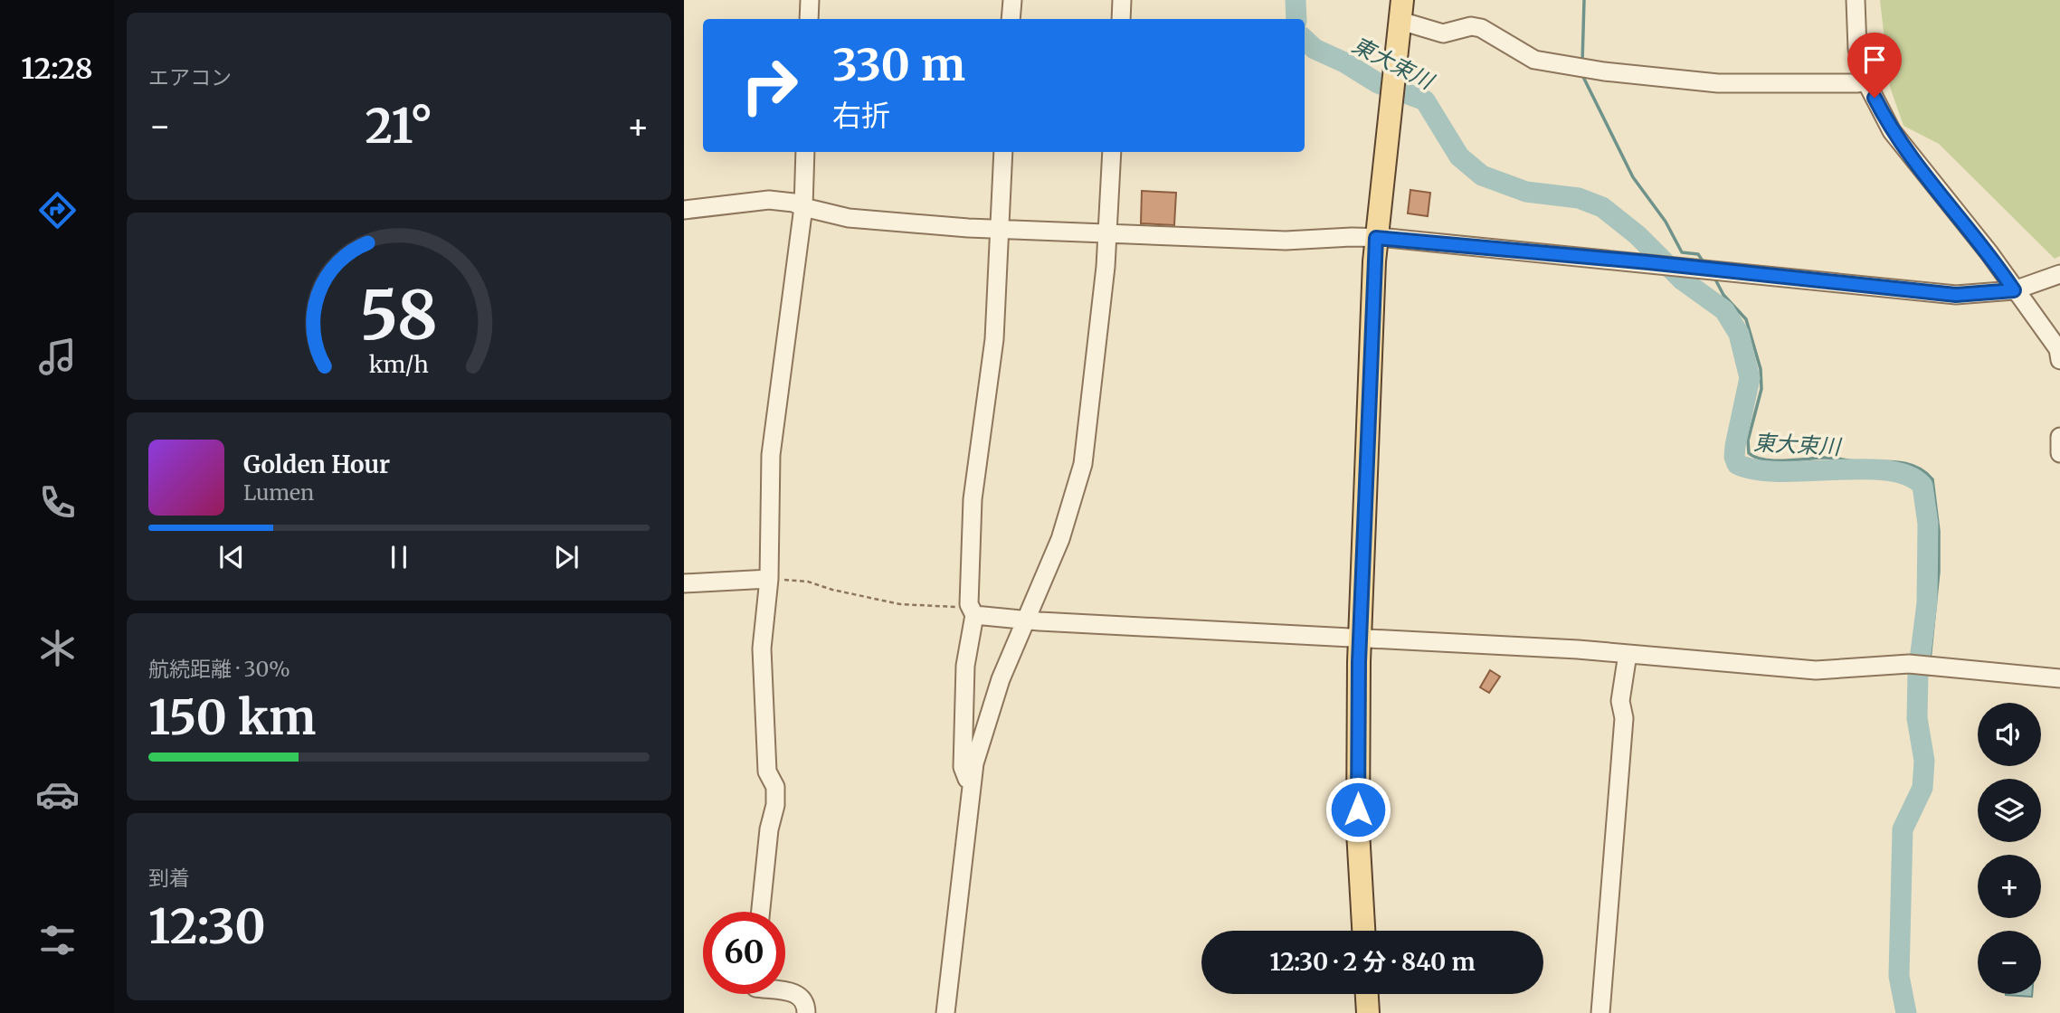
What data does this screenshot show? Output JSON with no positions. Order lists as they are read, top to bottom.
{
  "water": ["東大束川"],
  "page": {
    "tabs": "12:28",
    "tile": [
      "エアコン",
      ["航続距離 · 30%", "150 km"],
      ["到着", "12:30"]
    ],
    "turn": ["330 m", "右折"],
    "heat": ["−", "21°", "+"],
    "song": ["Golden Hour", "Lumen"],
    "map_buttons": ["+", "−"],
    "limit": "60",
    "trip": "12:30 · 2 分 · 840 m",
    "gauge": ["58", "km/h"]
  }
}
